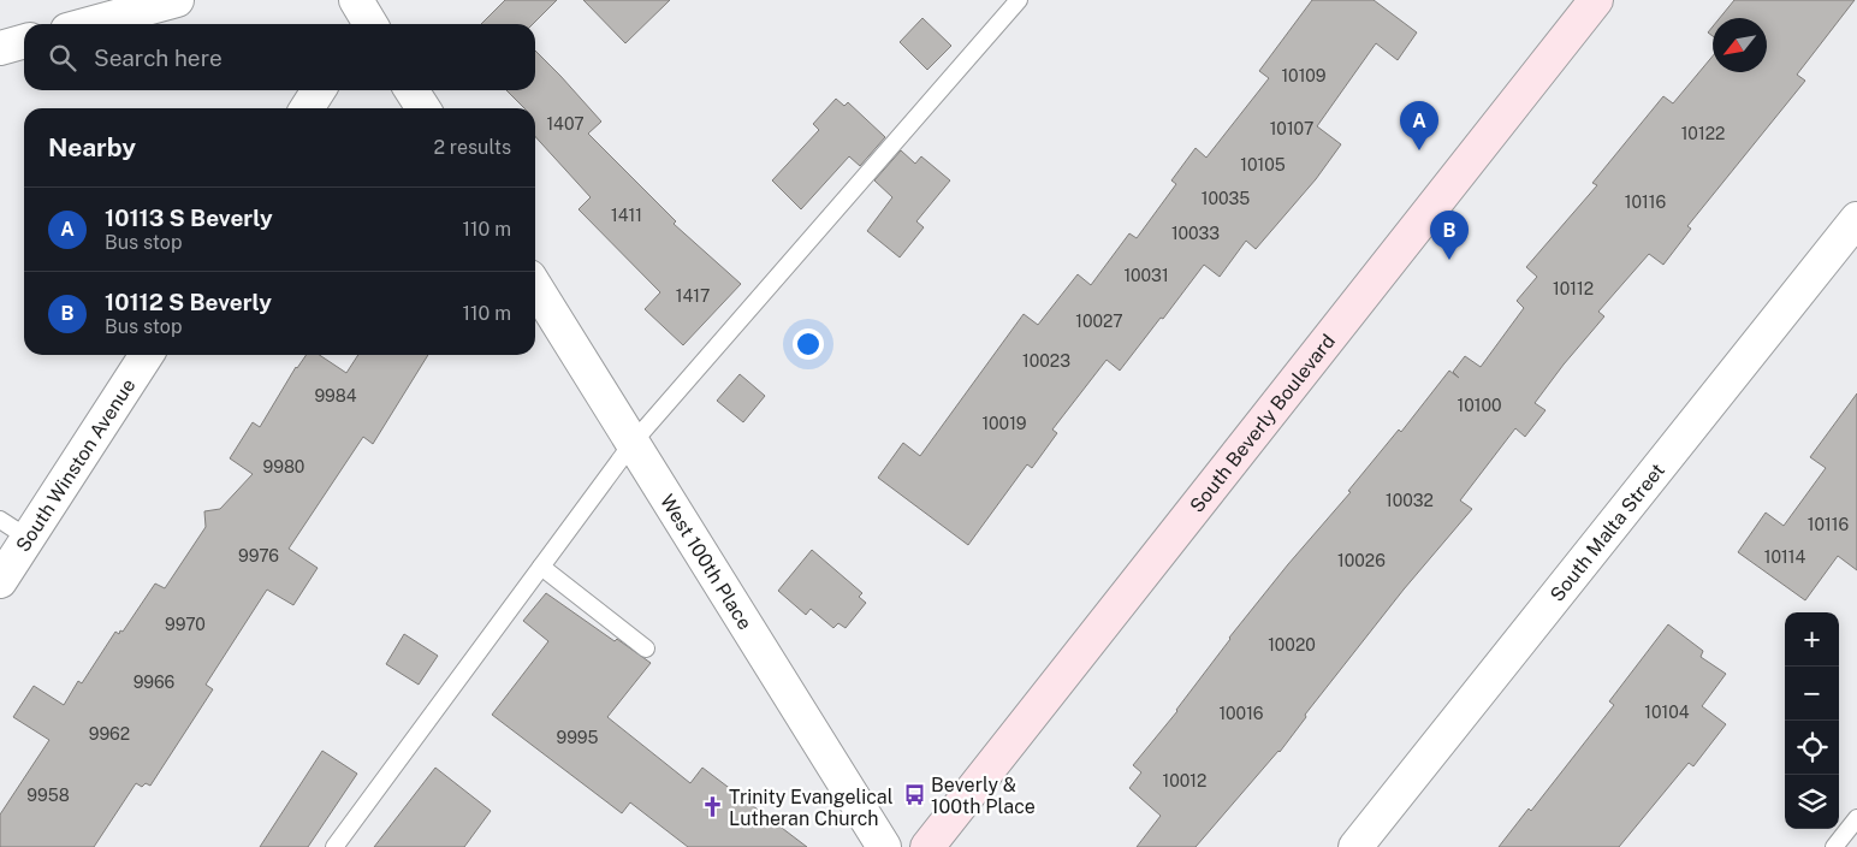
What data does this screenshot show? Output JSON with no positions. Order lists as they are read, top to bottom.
{
  "streets": {
    "main road": ["South Beverly Boulevard"],
    "street": ["South Winston Avenue", "South Malta Street", "West 100th Place"]
  },
  "places": {
    "bus stop": ["Beverly & 100th Place"],
    "church": ["Trinity Evangelical Lutheran Church"]
  },
  "house_numbers": [
    "10109",
    "1407",
    "10107",
    "10122",
    "10105",
    "10035",
    "10116",
    "1411",
    "10033",
    "10031",
    "10112",
    "1417",
    "10027",
    "10023",
    "9984",
    "10100",
    "10019",
    "9980",
    "10032",
    "10116",
    "9976",
    "10114",
    "10026",
    "9970",
    "10020",
    "9966",
    "10104",
    "10016",
    "9962",
    "9995",
    "10012",
    "9958"
  ],
  "north": "bottom left",
  "page": {
    "search": "Search here",
    "pins": ["A", "B"],
    "heading": ["Nearby", "2 results"],
    "list": [
      {
        "mark": "A",
        "name": "10113 S Beverly",
        "note": "Bus stop",
        "value": "110 m"
      },
      {
        "mark": "B",
        "name": "10112 S Beverly",
        "note": "Bus stop",
        "value": "110 m"
      }
    ],
    "map_buttons": ["+", "−"]
  }
}
